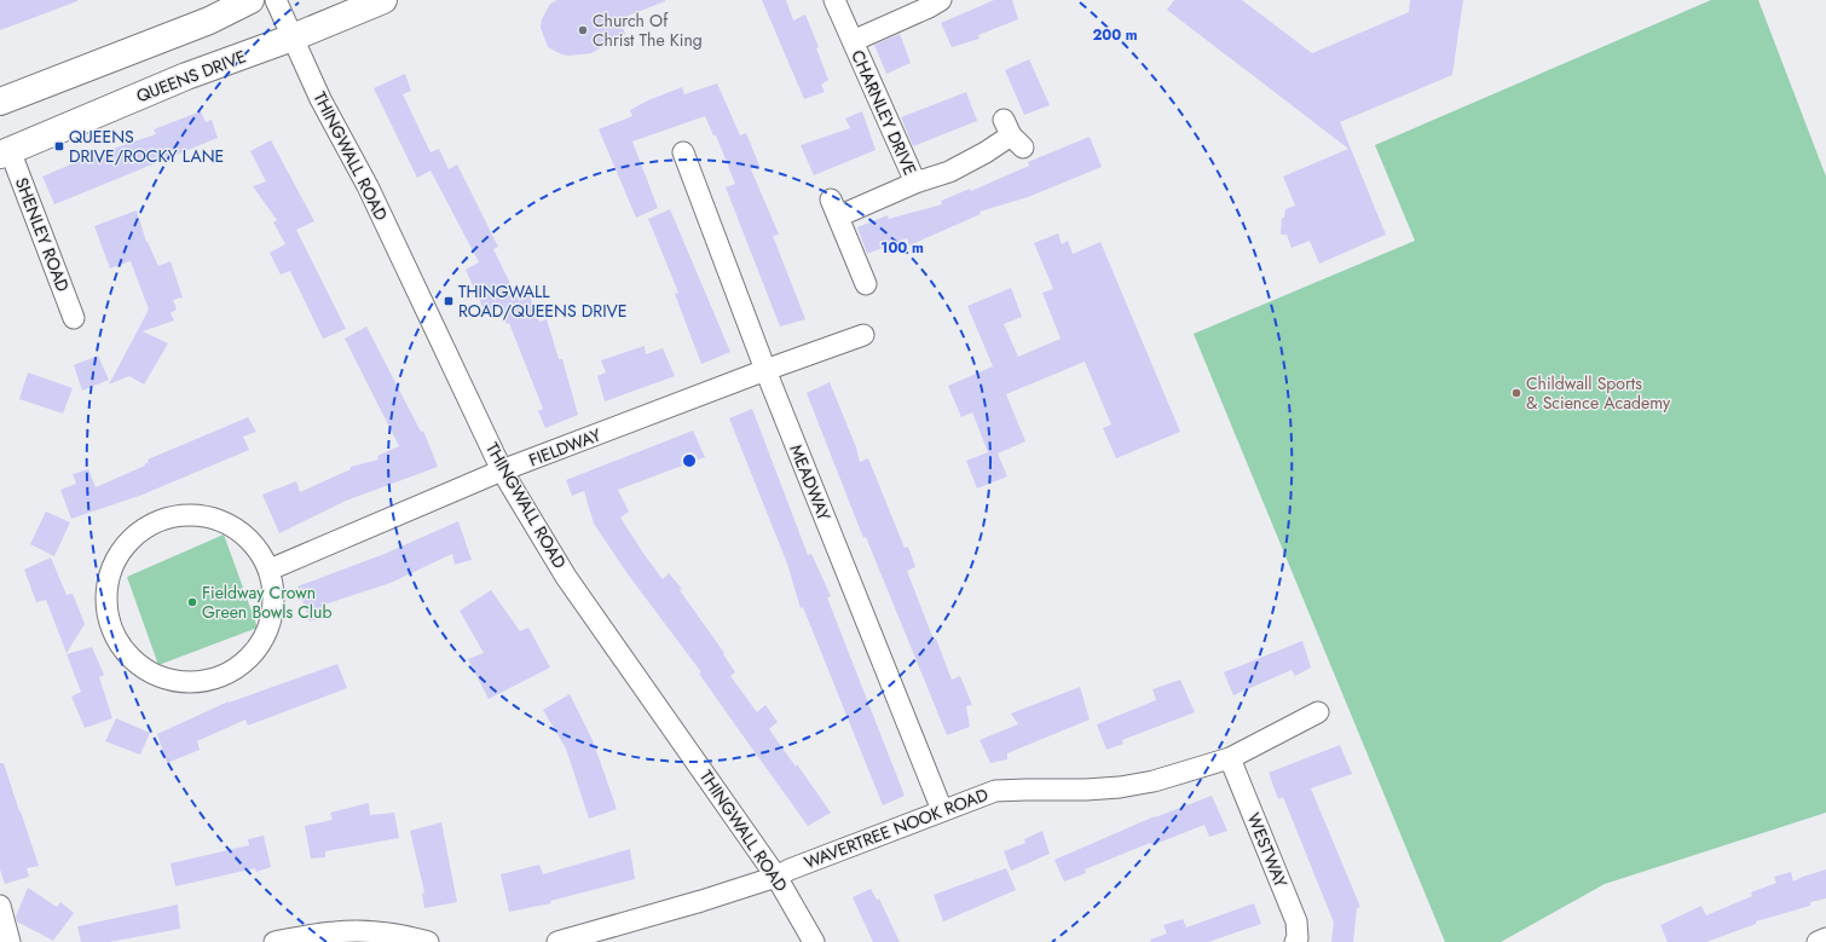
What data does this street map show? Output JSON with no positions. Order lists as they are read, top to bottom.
{
  "streets": {
    "highway": ["QUEENS DRIVE"],
    "street": [
      "CHARNLEY DRIVE",
      "THINGWALL ROAD",
      "SHENLEY ROAD",
      "FIELDWAY",
      "MEADWAY",
      "WAVERTREE NOOK ROAD",
      "WESTWAY"
    ]
  },
  "crossings": [
    ["QUEENS DRIVE", "THINGWALL ROAD"],
    ["QUEENS DRIVE", "SHENLEY ROAD"],
    ["THINGWALL ROAD", "FIELDWAY"],
    ["THINGWALL ROAD", "WAVERTREE NOOK ROAD"],
    ["FIELDWAY", "MEADWAY"],
    ["MEADWAY", "WAVERTREE NOOK ROAD"],
    ["WAVERTREE NOOK ROAD", "WESTWAY"]
  ],
  "places": {
    "other": ["Church Of Christ The King", "Childwall Sports & Science Academy", "Fieldway Crown Green Bowls Club"],
    "transit": ["QUEENS DRIVE/ROCKY LANE", "THINGWALL ROAD/QUEENS DRIVE"]
  },
  "rings": ["200 m", "100 m"]
}
